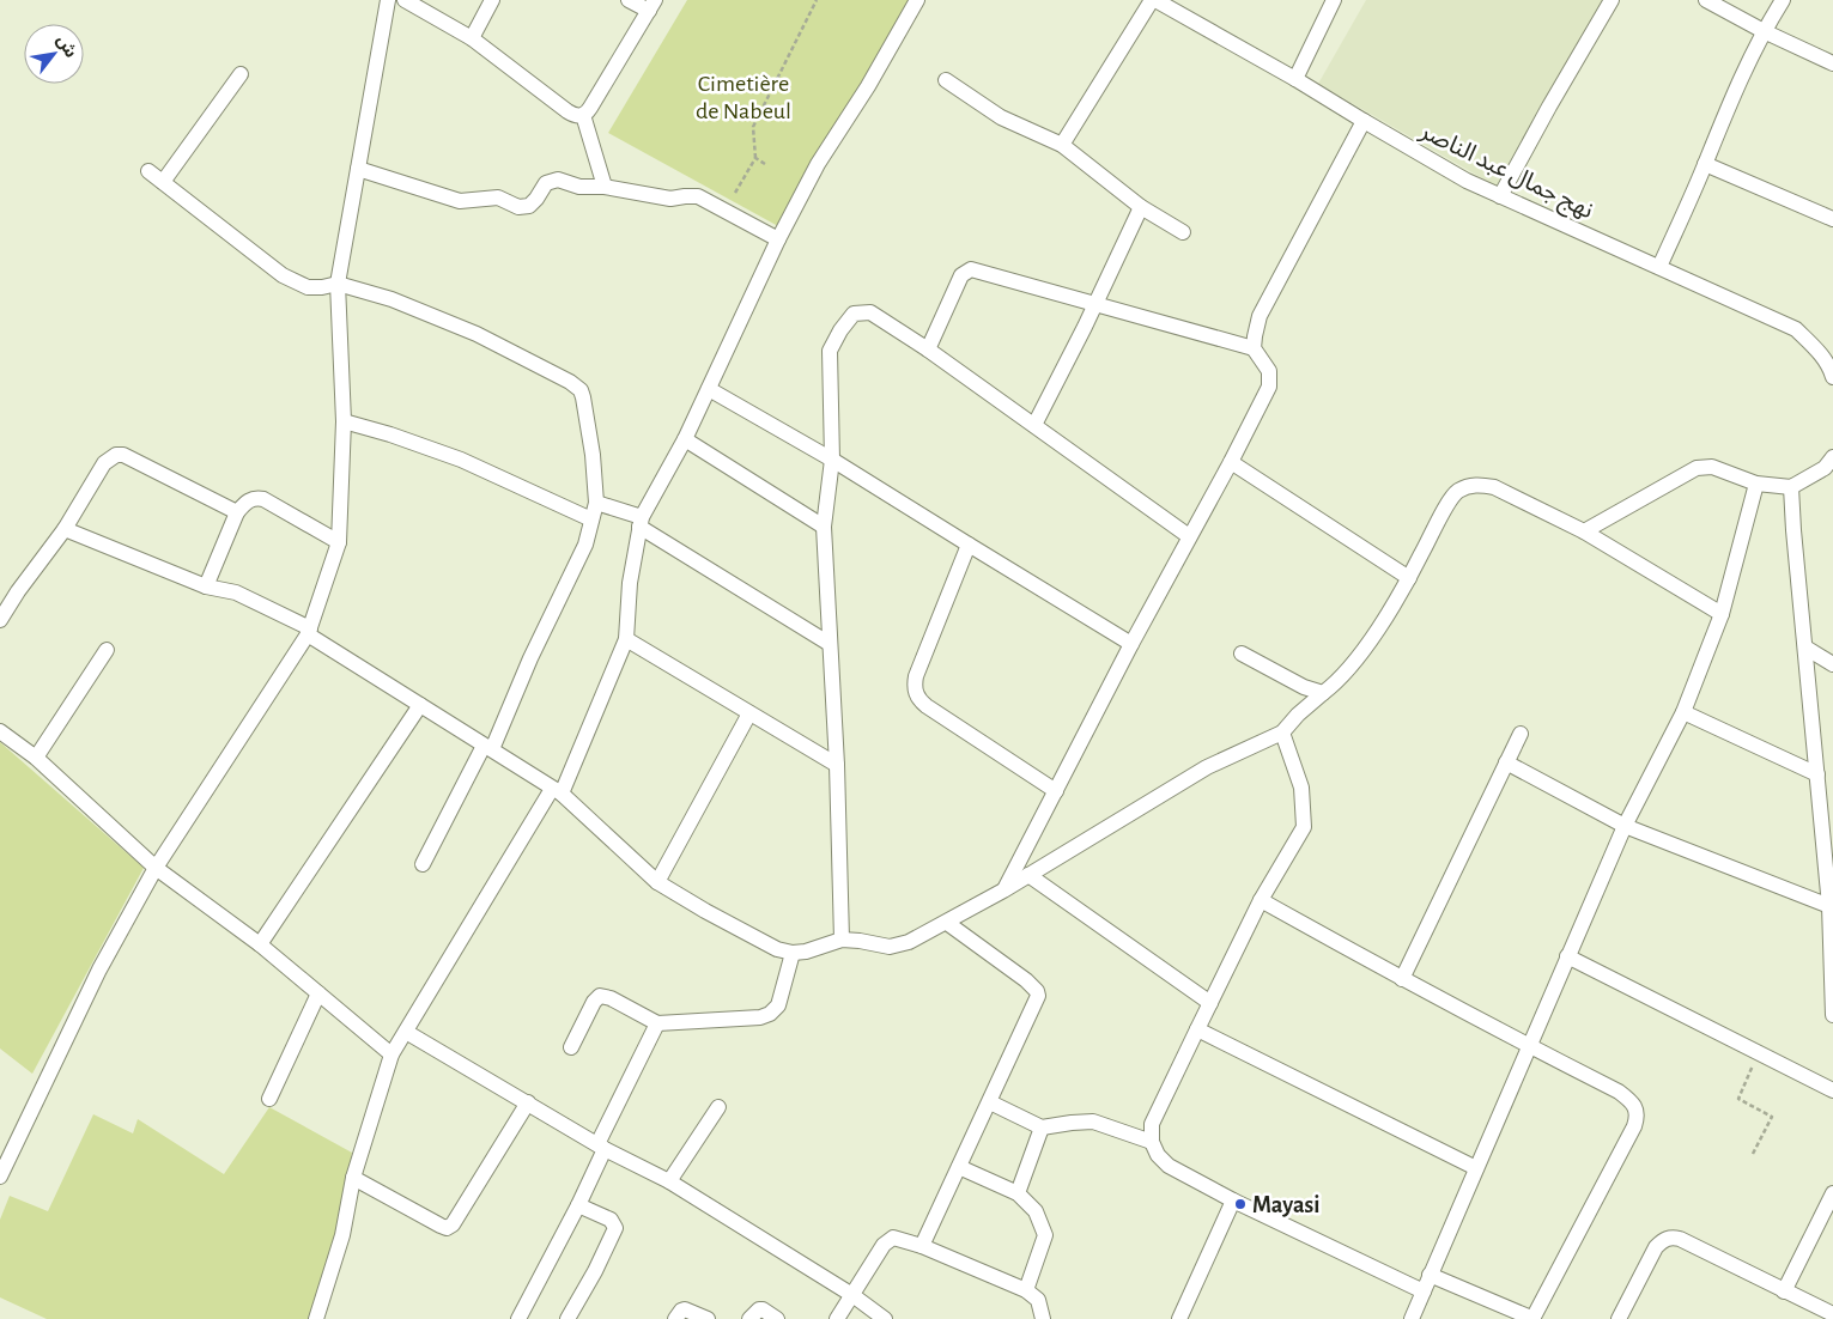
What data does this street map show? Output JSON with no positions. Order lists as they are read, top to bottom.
{
  "streets": {
    "street": ["نهج جمال عبد الناصر"]
  },
  "parks": ["Cimetière de Nabeul"],
  "places": ["Mayasi"],
  "north": "top right"
}
